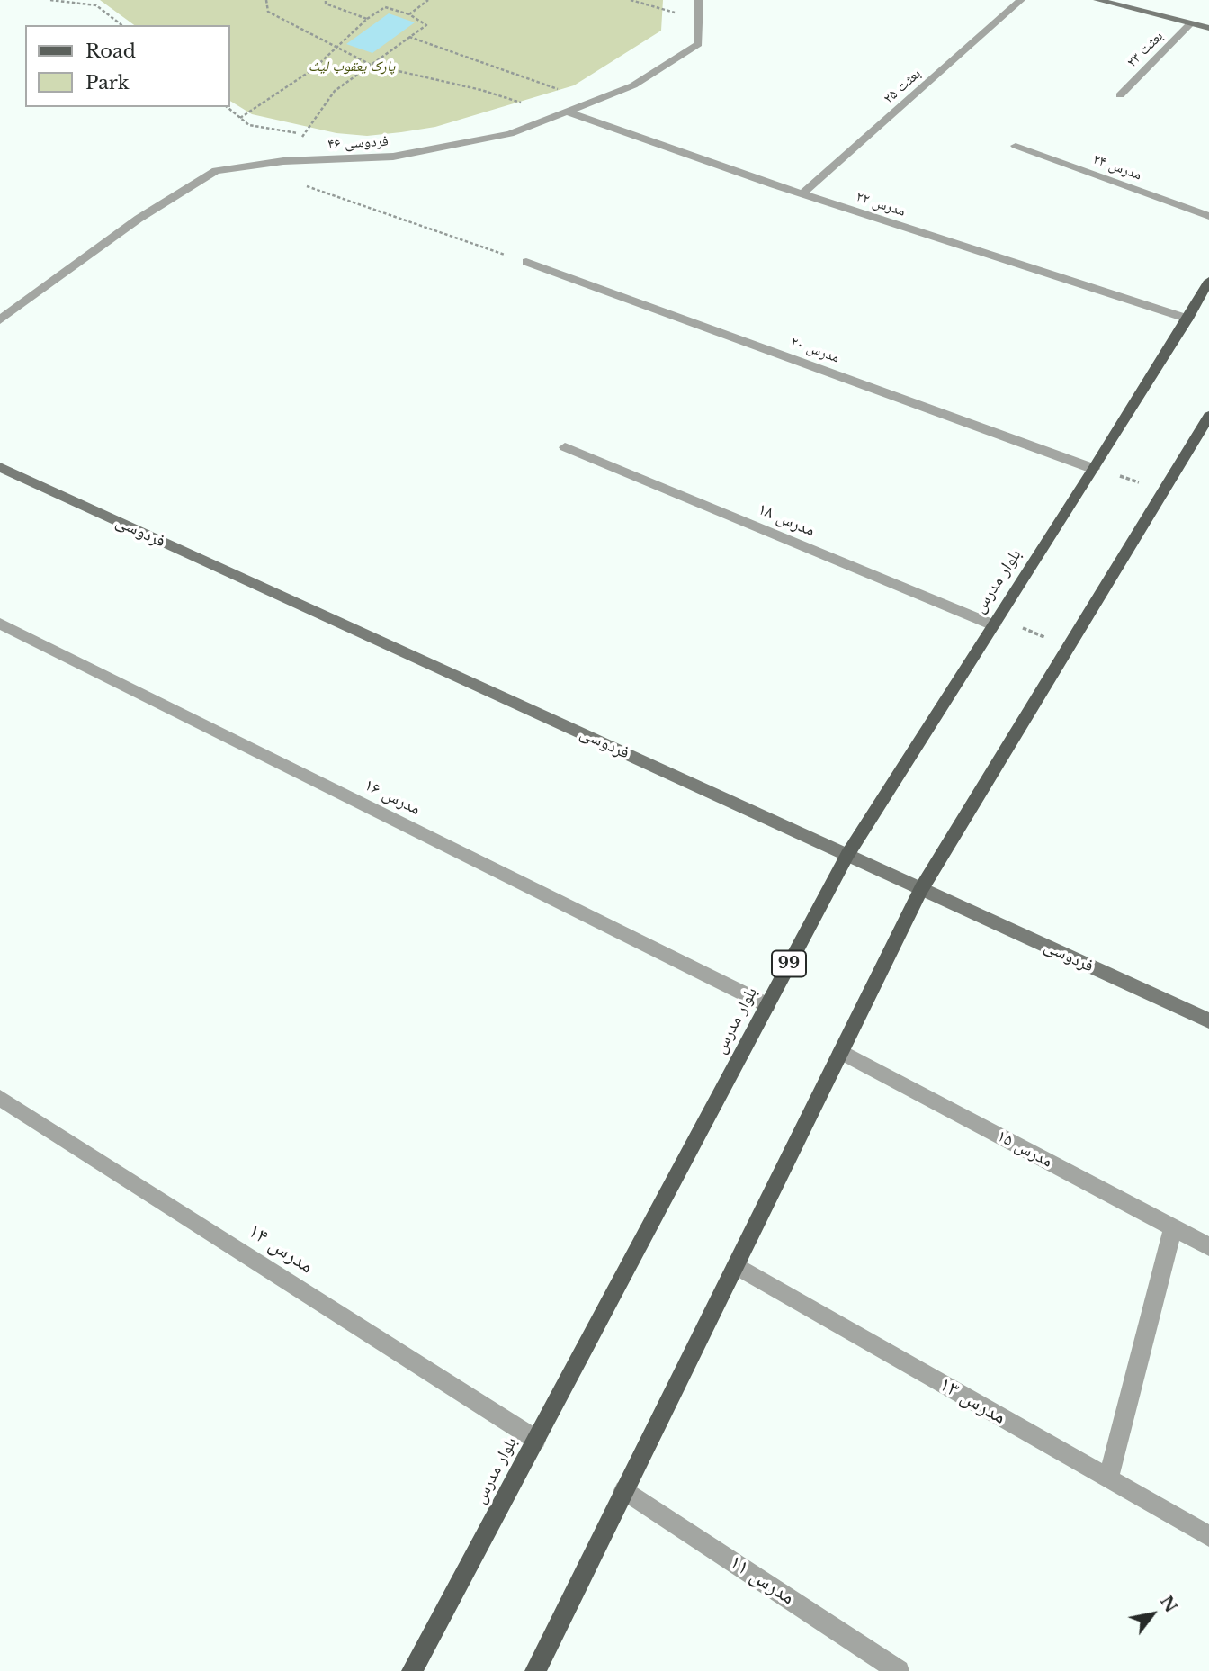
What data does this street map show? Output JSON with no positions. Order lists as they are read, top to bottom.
{
  "streets": {
    "main road": ["فردوسی", "بلوار مدرس", "99"],
    "street": [
      "بعثت ۲۳",
      "بعثت ۲۵",
      "فردوسی ۴۶",
      "مدرس ۲۴",
      "مدرس ۲۲",
      "مدرس ۲۰",
      "مدرس ۱۸",
      "مدرس ۱۶",
      "مدرس ۱۵",
      "مدرس ۱۴",
      "مدرس ۱۳",
      "مدرس ۱۱"
    ]
  },
  "crossings": [
    ["بعثت ۲۵", "مدرس ۲۲"],
    ["فردوسی ۴۶", "مدرس ۲۲"],
    ["مدرس ۲۲", "بلوار مدرس"],
    ["مدرس ۲۰", "بلوار مدرس"],
    ["مدرس ۱۸", "بلوار مدرس"],
    ["فردوسی", "بلوار مدرس"],
    ["بلوار مدرس", "مدرس ۱۶"],
    ["بلوار مدرس", "مدرس ۱۴"]
  ],
  "parks": ["پارک یعقوب لیث"],
  "legend": ["Road", "Park"],
  "north": "top right"
}
